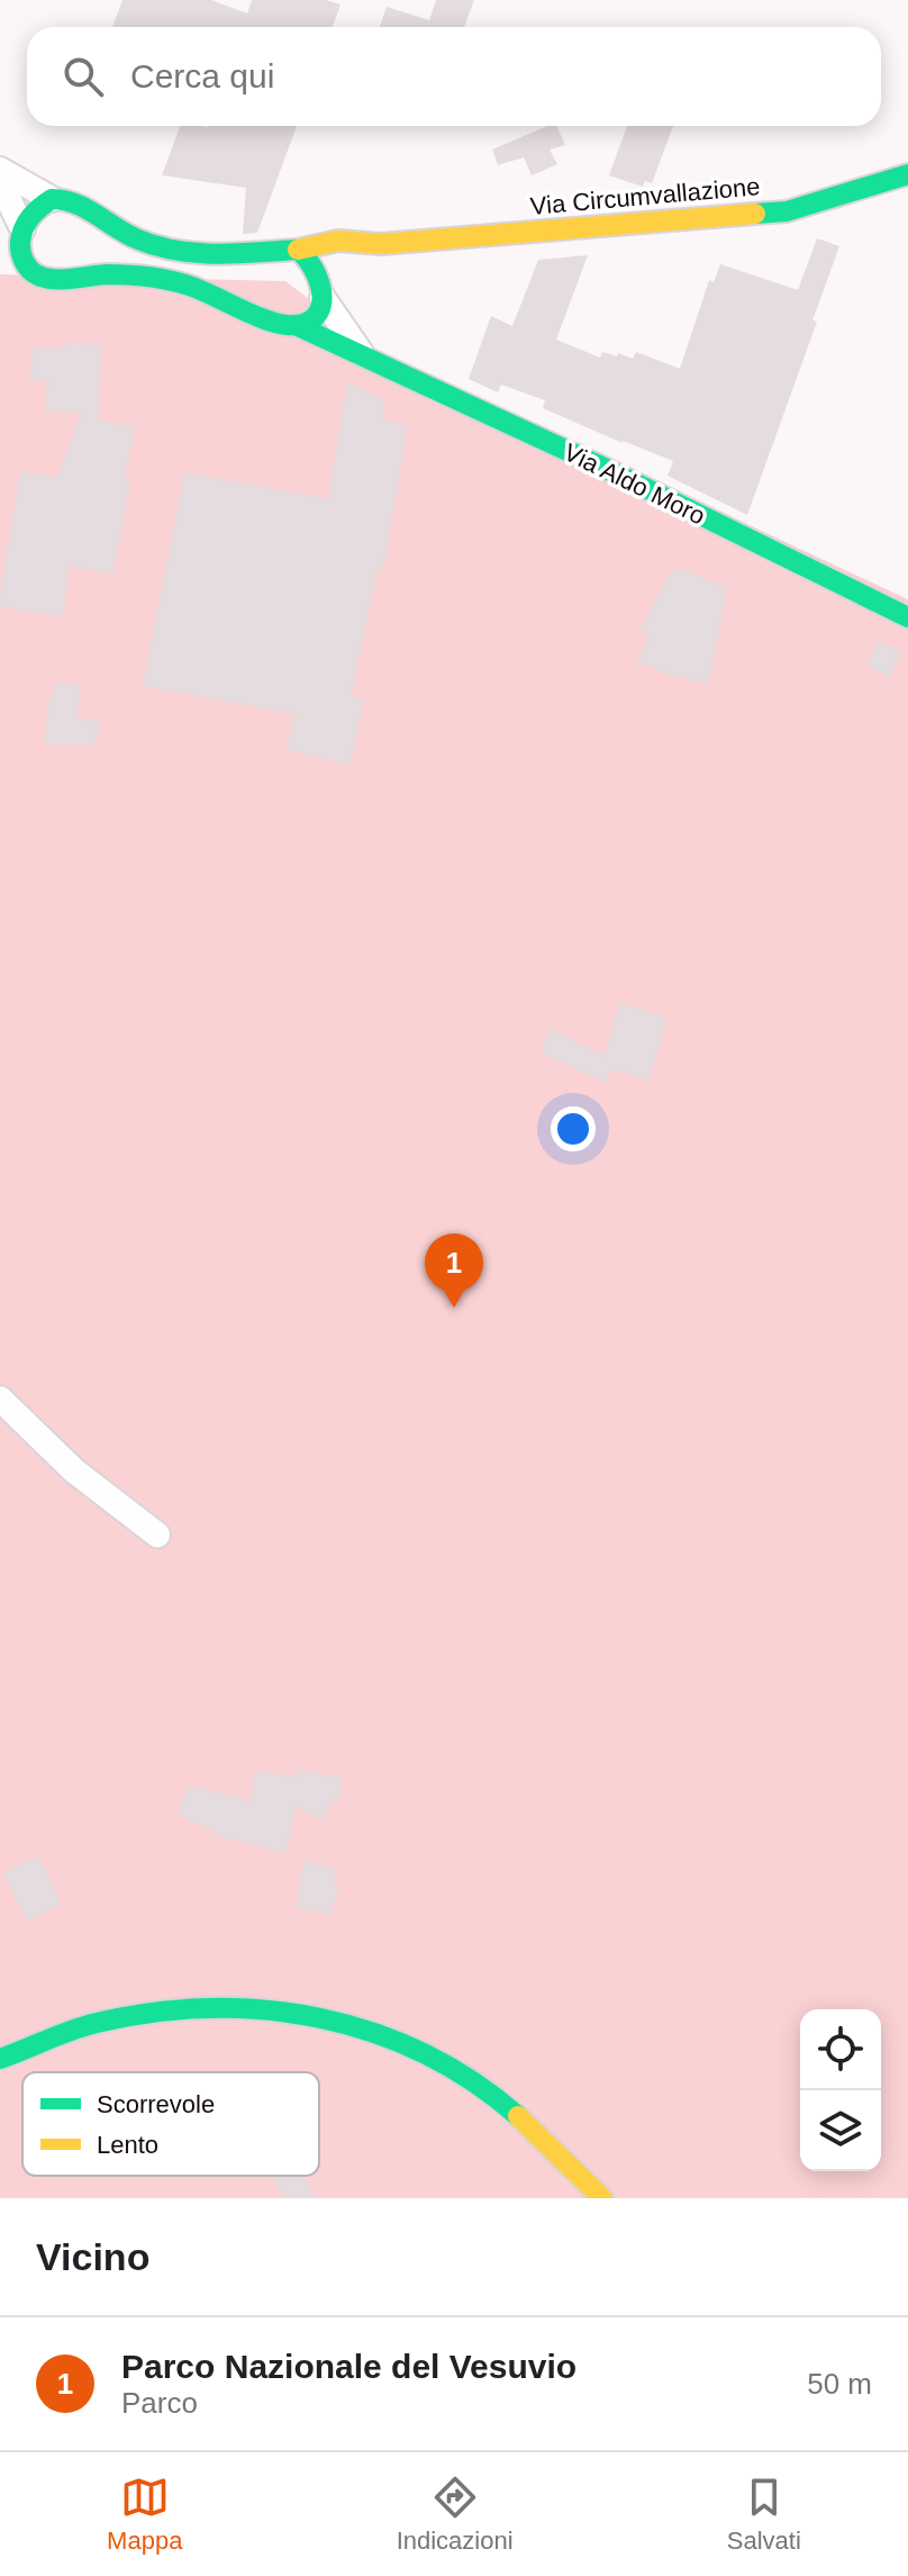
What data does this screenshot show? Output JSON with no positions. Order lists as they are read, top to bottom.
{
  "streets": {
    "main road": ["Via Circumvallazione", "Via Aldo Moro"]
  },
  "legend": ["Scorrevole", "Lento"],
  "page": {
    "search": "Cerca qui",
    "pins": "1",
    "heading": "Vicino",
    "list": [
      {
        "mark": "1",
        "name": "Parco Nazionale del Vesuvio",
        "note": "Parco",
        "value": "50 m"
      }
    ],
    "nav": ["Mappa", "Indicazioni", "Salvati"]
  }
}
